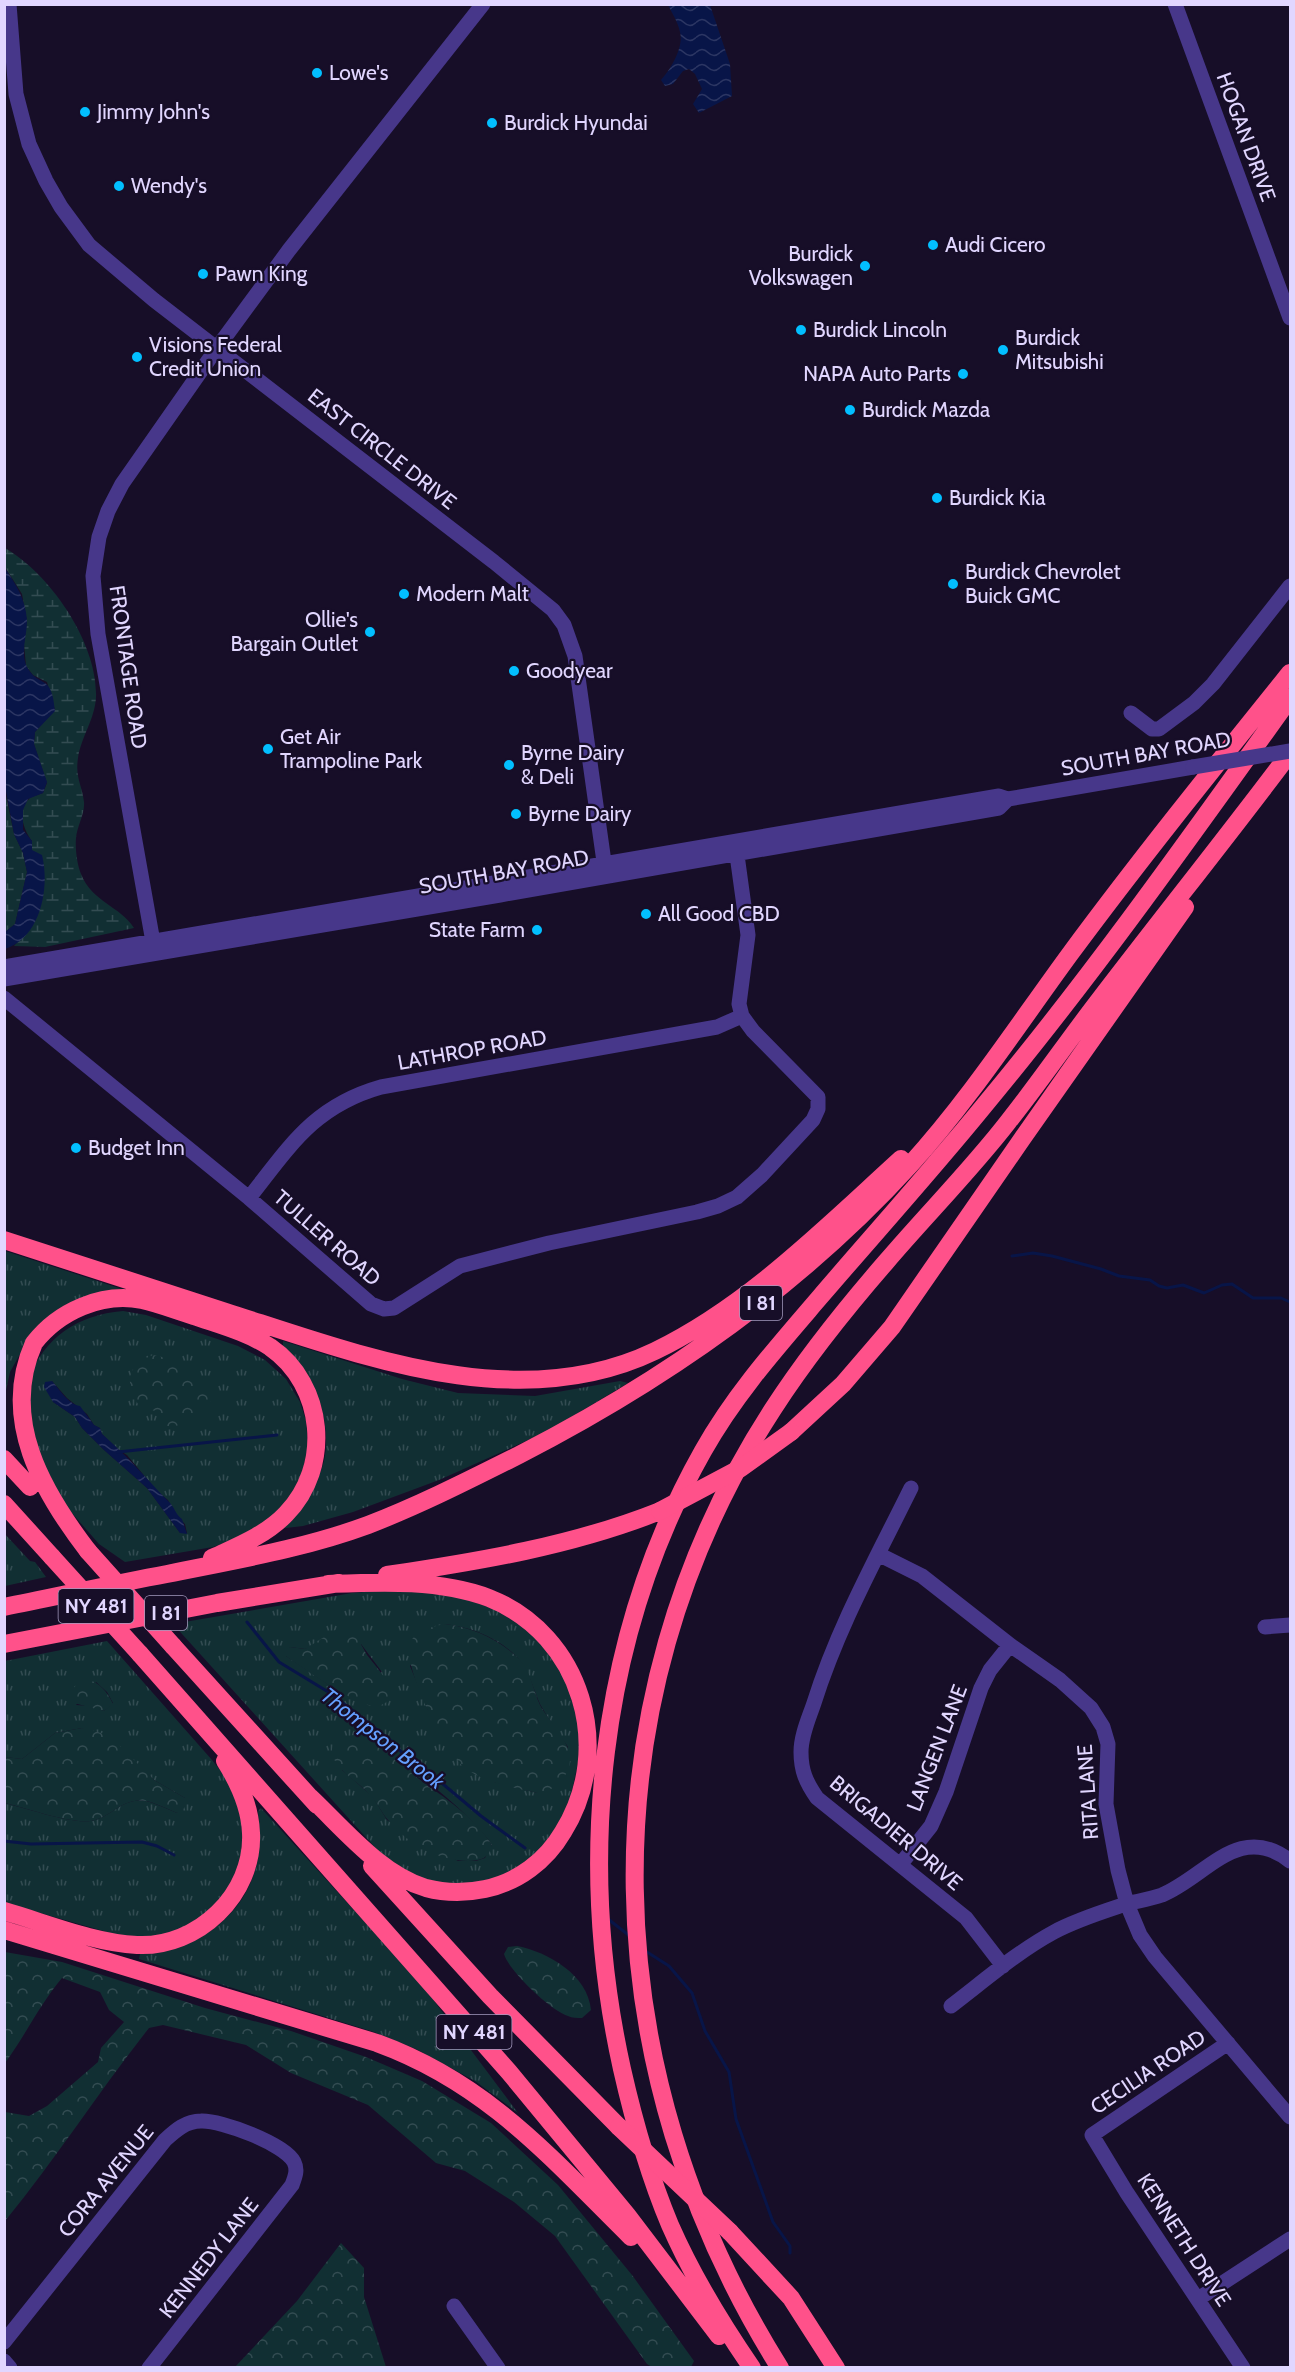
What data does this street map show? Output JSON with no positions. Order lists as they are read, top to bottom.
{
  "streets": {
    "highway": ["I 81", "NY 481"],
    "street": [
      "HOGAN DRIVE",
      "EAST CIRCLE DRIVE",
      "FRONTAGE ROAD",
      "SOUTH BAY ROAD",
      "LATHROP ROAD",
      "TULLER ROAD",
      "LANGEN LANE",
      "RITA LANE",
      "BRIGADIER DRIVE",
      "CECILIA ROAD",
      "CORA AVENUE",
      "KENNETH DRIVE",
      "KENNEDY LANE"
    ]
  },
  "crossings": [
    ["EAST CIRCLE DRIVE", "FRONTAGE ROAD"],
    ["EAST CIRCLE DRIVE", "SOUTH BAY ROAD"],
    ["FRONTAGE ROAD", "SOUTH BAY ROAD"],
    ["SOUTH BAY ROAD", "I 81"],
    ["LATHROP ROAD", "TULLER ROAD"],
    ["LANGEN LANE", "RITA LANE"],
    ["LANGEN LANE", "BRIGADIER DRIVE"],
    ["RITA LANE", "BRIGADIER DRIVE"],
    ["RITA LANE", "CECILIA ROAD"],
    ["CECILIA ROAD", "KENNETH DRIVE"],
    ["CORA AVENUE", "KENNEDY LANE"]
  ],
  "water": ["Thompson Brook"],
  "places": [
    "Lowe's",
    "Jimmy John's",
    "Burdick Hyundai",
    "Wendy's",
    "Audi Cicero",
    "Burdick Volkswagen",
    "Pawn King",
    "Burdick Lincoln",
    "Burdick Mitsubishi",
    "Visions Federal Credit Union",
    "NAPA Auto Parts",
    "Burdick Mazda",
    "Burdick Kia",
    "Burdick Chevrolet Buick GMC",
    "Modern Malt",
    "Ollie's Bargain Outlet",
    "Goodyear",
    "Get Air Trampoline Park",
    "Byrne Dairy & Deli",
    "Byrne Dairy",
    "All Good CBD",
    "State Farm",
    "Budget Inn"
  ]
}
